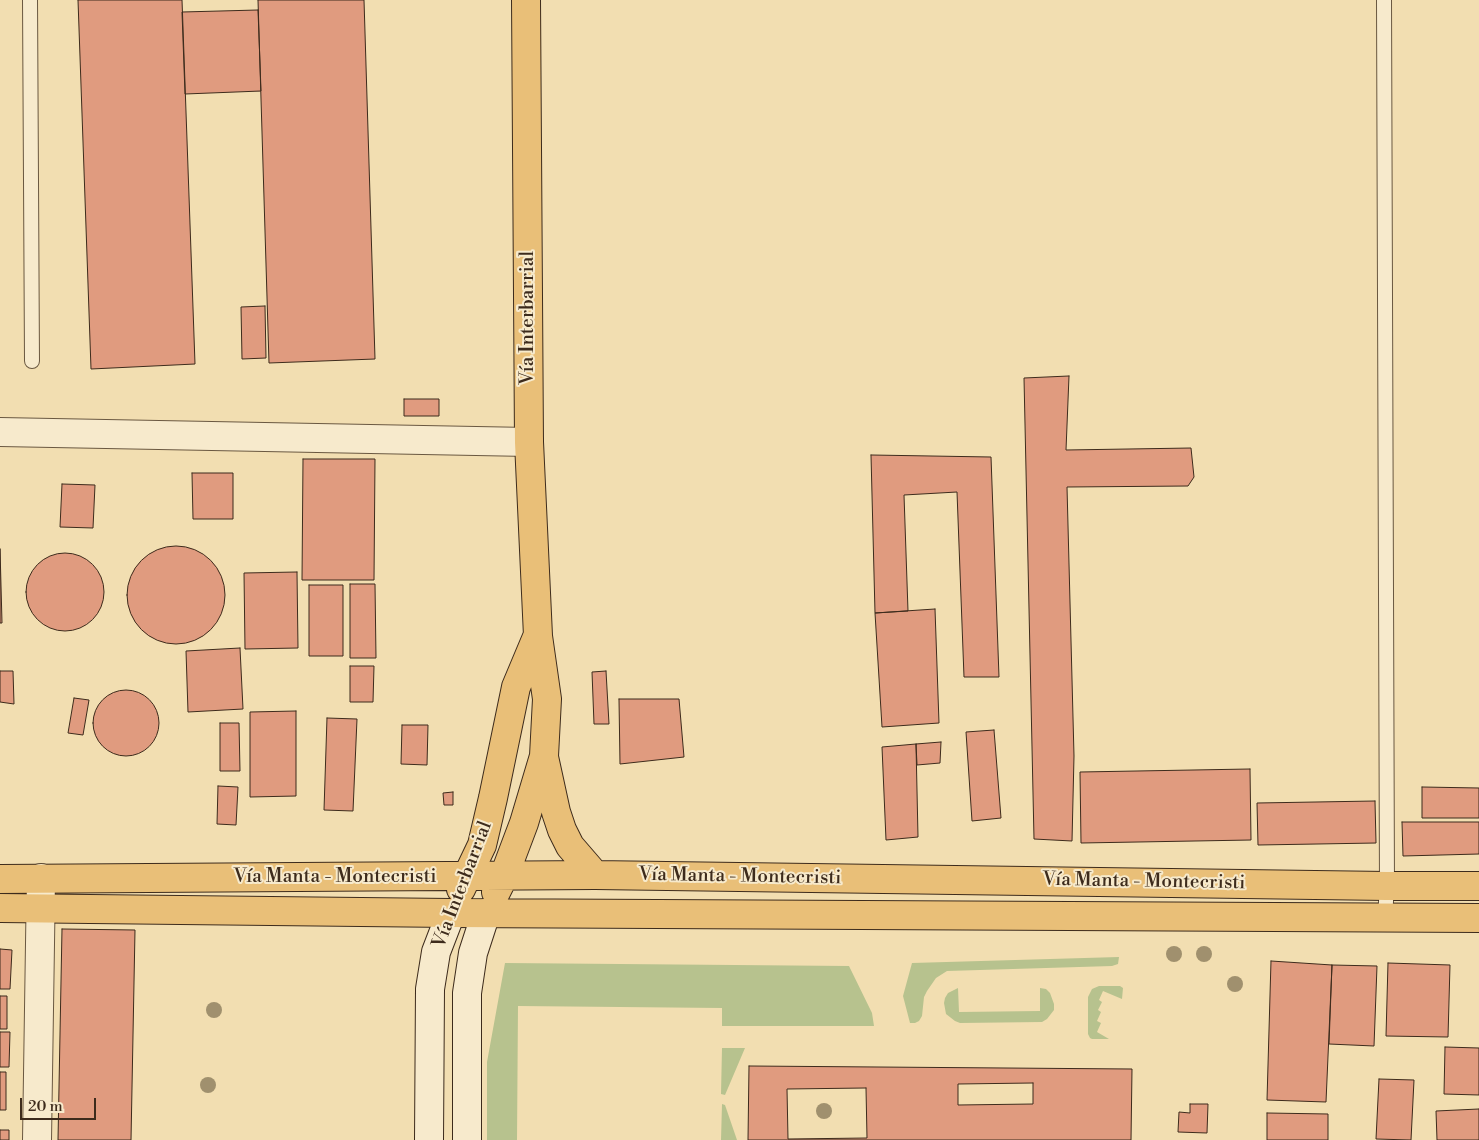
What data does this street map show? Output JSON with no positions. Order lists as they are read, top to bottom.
{
  "streets": {
    "main road": ["Vía Interbarrial", "Vía Manta - Montecristi"]
  },
  "crossings": [
    ["Vía Interbarrial", "Vía Manta - Montecristi"]
  ],
  "scale_bar": "20 m"
}
